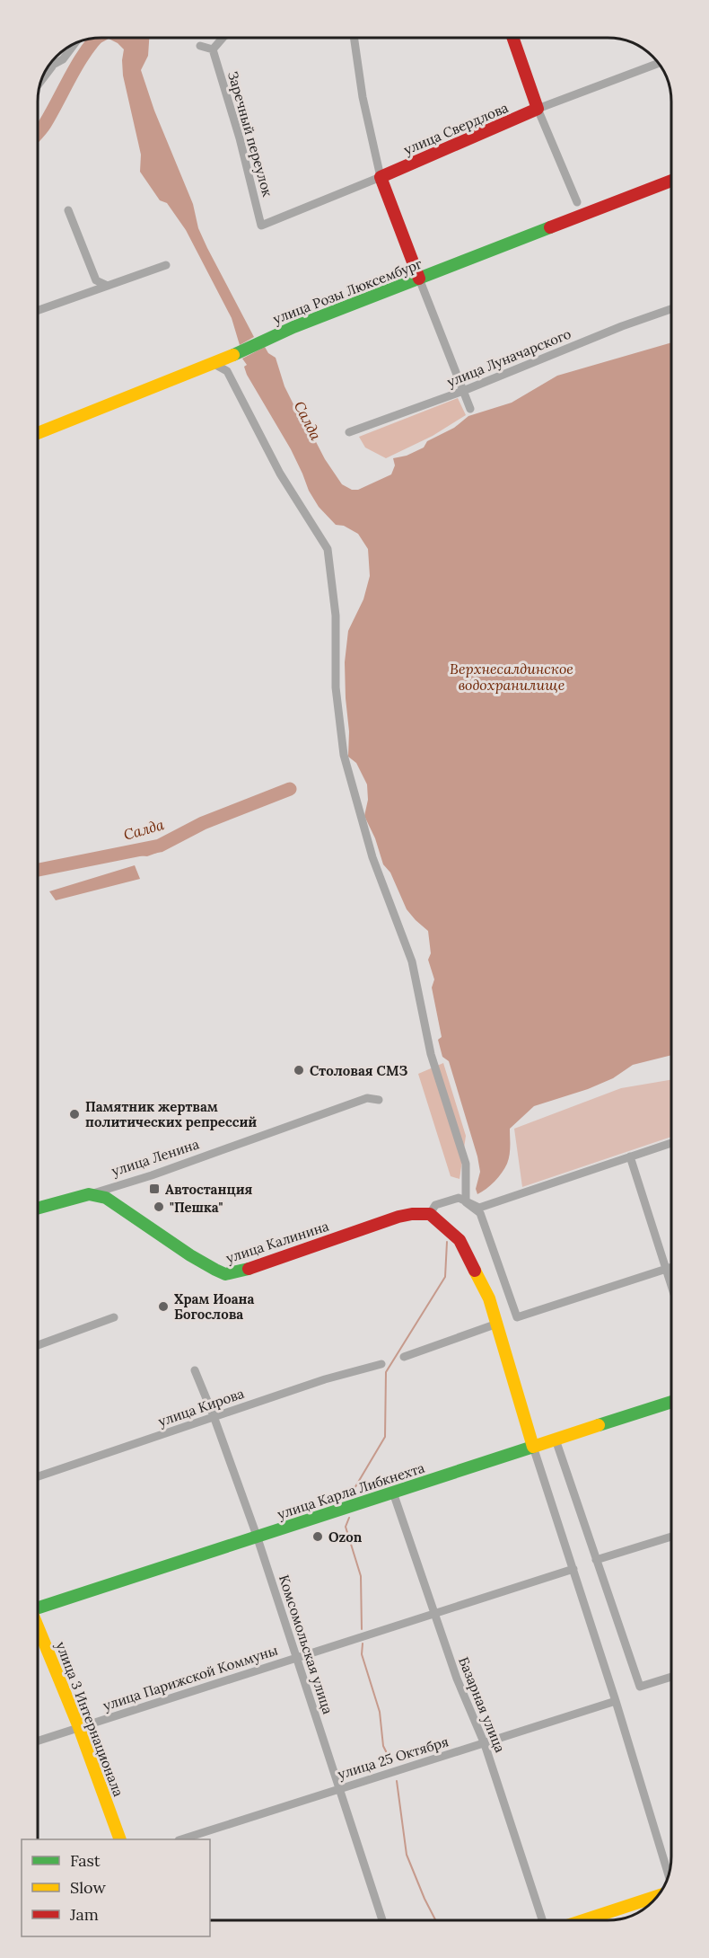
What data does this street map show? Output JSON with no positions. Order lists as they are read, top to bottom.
{
  "streets": {
    "main road": [
      "улица Свердлова",
      "улица Розы Люксембург",
      "улица Ленина",
      "улица Калинина",
      "улица Карла Либкнехта",
      "улица 3 Интернационала"
    ],
    "street": [
      "Заречный переулок",
      "улица Луначарского",
      "улица Кирова",
      "Комсомольская улица",
      "улица Парижской Коммуны",
      "Базарная улица",
      "улица 25 Октября"
    ]
  },
  "crossings": [
    ["улица Свердлова", "Заречный переулок"],
    ["улица Ленина", "улица Калинина"],
    ["улица Кирова", "Комсомольская улица"],
    ["улица Карла Либкнехта", "Комсомольская улица"],
    ["улица Карла Либкнехта", "Базарная улица"],
    ["Комсомольская улица", "улица Парижской Коммуны"],
    ["Комсомольская улица", "улица 25 Октября"],
    ["улица Парижской Коммуны", "Базарная улица"],
    ["улица Парижской Коммуны", "улица 3 Интернационала"],
    ["Базарная улица", "улица 25 Октября"]
  ],
  "water": ["Салда", "Верхнесалдинское водохранилище"],
  "places": {
    "other": [
      "Столовая СМЗ",
      "Памятник жертвам политических репрессий",
      "\"Пешка\"",
      "Храм Иоана Богослова",
      "Ozon"
    ],
    "transit": ["Автостанция"]
  },
  "legend": ["Fast", "Slow", "Jam"]
}
